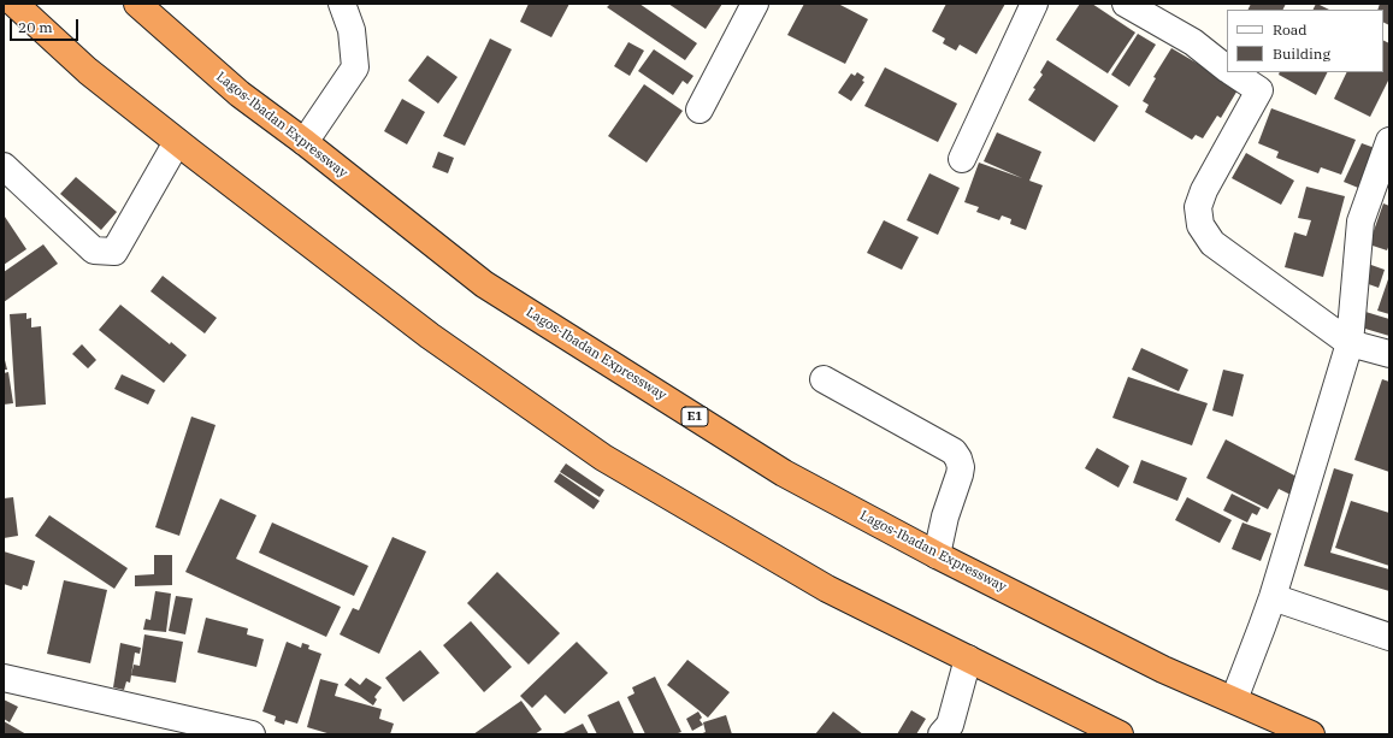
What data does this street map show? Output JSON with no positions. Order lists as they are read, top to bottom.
{
  "streets": {
    "highway": ["Lagos-Ibadan Expressway", "E1"]
  },
  "legend": ["Road", "Building"],
  "scale_bar": "20 m"
}
